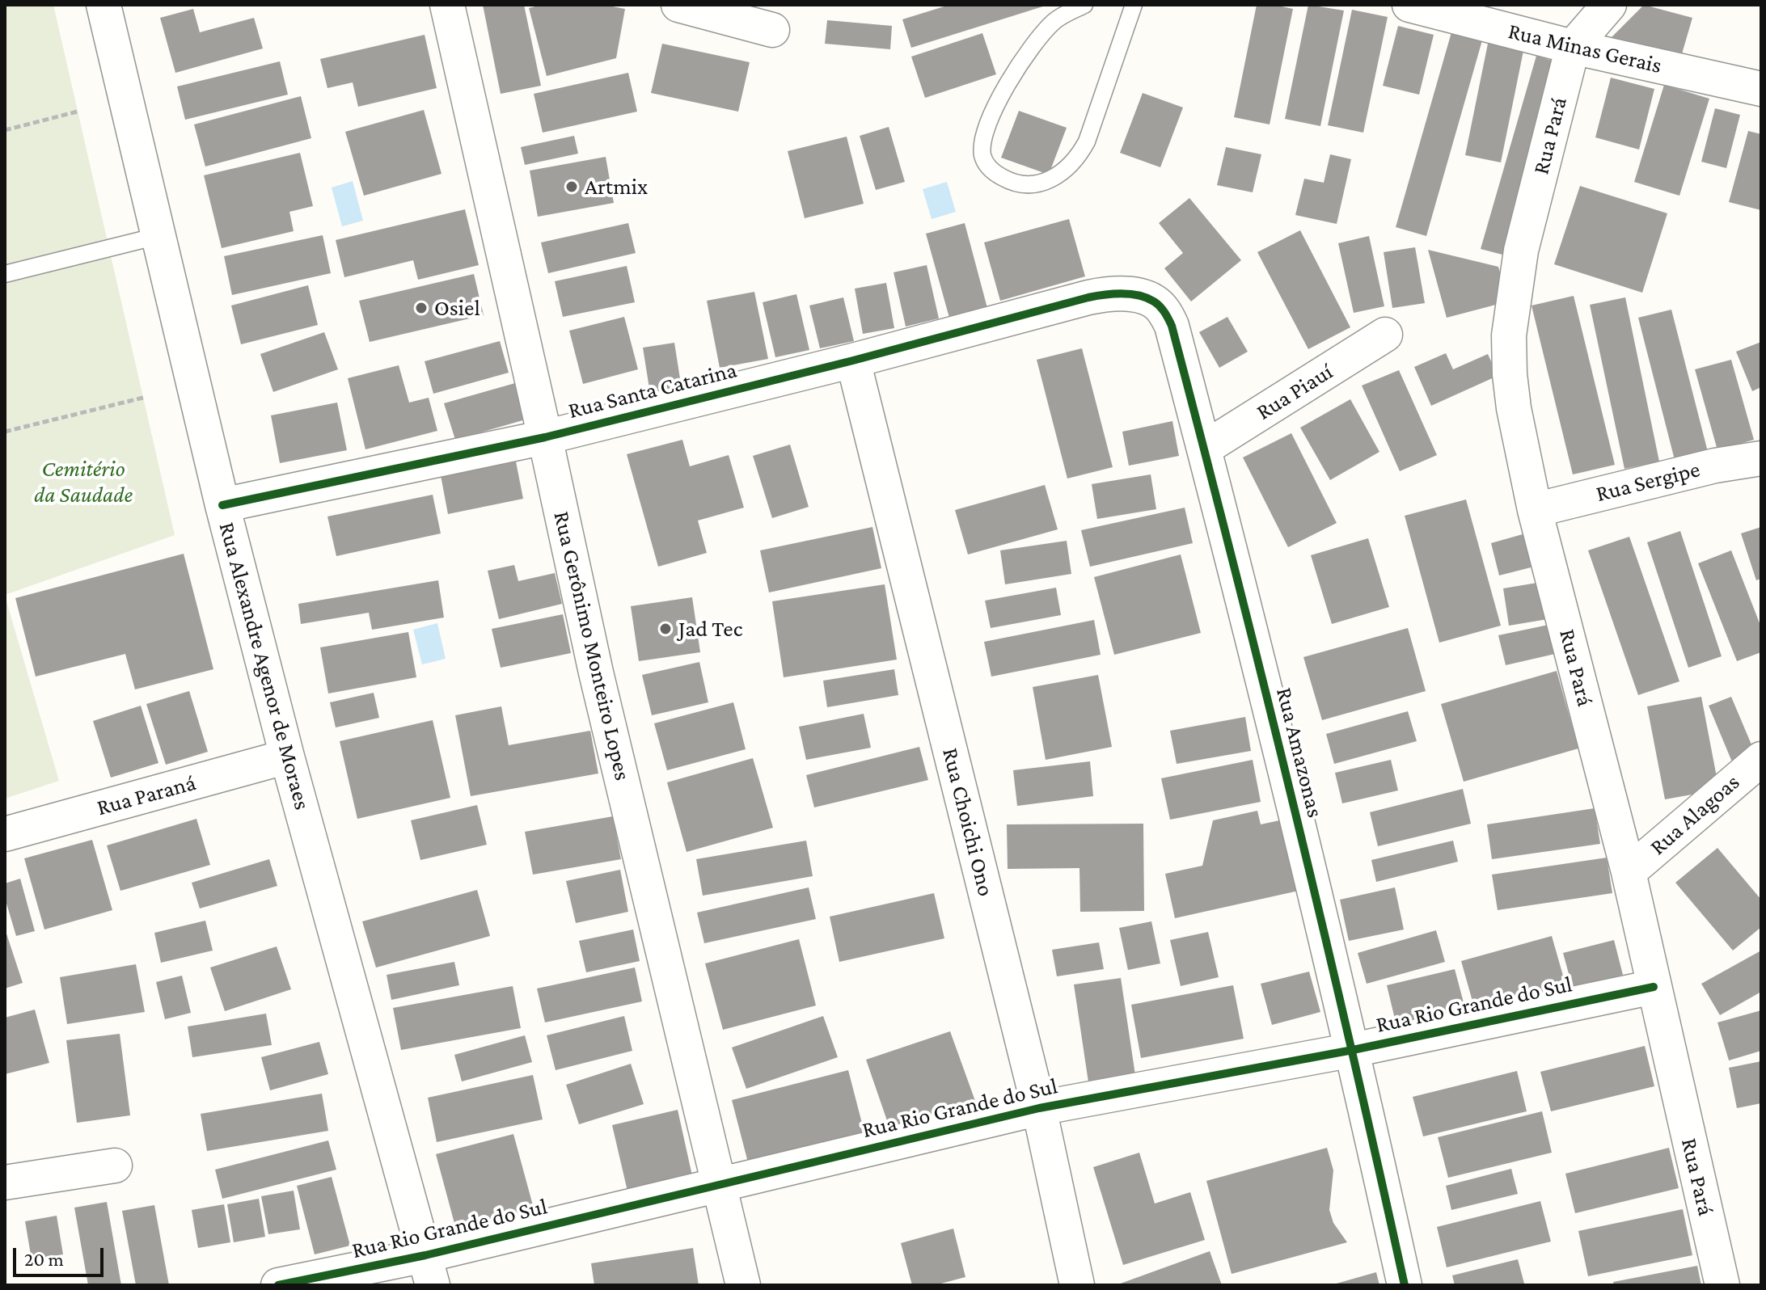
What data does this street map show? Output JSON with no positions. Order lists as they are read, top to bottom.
{
  "streets": {
    "street": [
      "Rua Minas Gerais",
      "Rua Pará",
      "Rua Santa Catarina",
      "Rua Piauí",
      "Rua Sergipe",
      "Rua Gerônimo Monteiro Lopes",
      "Rua Alexandre Agenor de Moraes",
      "Rua Amazonas",
      "Rua Paraná",
      "Rua Alagoas",
      "Rua Choichi Ono",
      "Rua Rio Grande do Sul"
    ]
  },
  "crossings": [
    ["Rua Minas Gerais", "Rua Pará"],
    ["Rua Pará", "Rua Sergipe"],
    ["Rua Pará", "Rua Alagoas"],
    ["Rua Pará", "Rua Rio Grande do Sul"],
    ["Rua Santa Catarina", "Rua Gerônimo Monteiro Lopes"],
    ["Rua Santa Catarina", "Rua Alexandre Agenor de Moraes"],
    ["Rua Santa Catarina", "Rua Amazonas"],
    ["Rua Santa Catarina", "Rua Choichi Ono"],
    ["Rua Piauí", "Rua Amazonas"],
    ["Rua Gerônimo Monteiro Lopes", "Rua Rio Grande do Sul"],
    ["Rua Alexandre Agenor de Moraes", "Rua Paraná"],
    ["Rua Alexandre Agenor de Moraes", "Rua Rio Grande do Sul"],
    ["Rua Amazonas", "Rua Rio Grande do Sul"],
    ["Rua Choichi Ono", "Rua Rio Grande do Sul"]
  ],
  "parks": ["Cemitério da Saudade"],
  "places": ["Artmix", "Osiel", "Jad Tec"],
  "scale_bar": "20 m"
}
